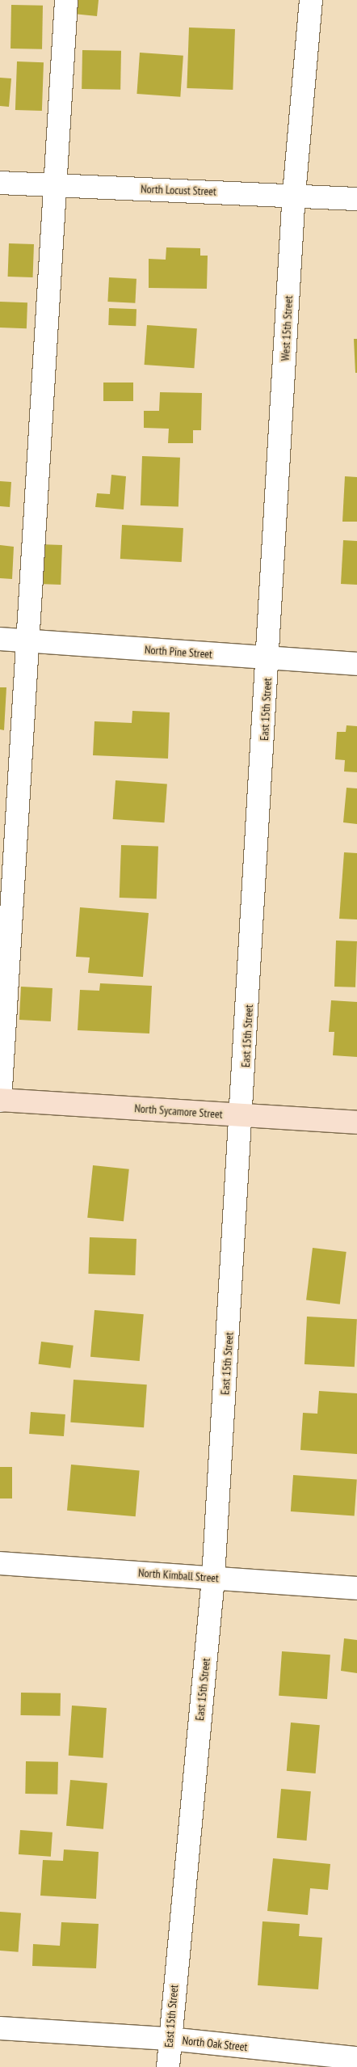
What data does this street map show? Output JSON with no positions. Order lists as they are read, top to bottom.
{
  "streets": {
    "main road": ["North Sycamore Street"],
    "street": [
      "North Locust Street",
      "West 15th Street",
      "North Pine Street",
      "East 15th Street",
      "North Kimball Street",
      "North Oak Street"
    ]
  },
  "crossings": [
    ["North Locust Street", "West 15th Street"],
    ["West 15th Street", "North Pine Street"],
    ["West 15th Street", "East 15th Street"],
    ["North Pine Street", "East 15th Street"],
    ["East 15th Street", "North Sycamore Street"],
    ["East 15th Street", "North Kimball Street"],
    ["East 15th Street", "North Oak Street"]
  ]
}
